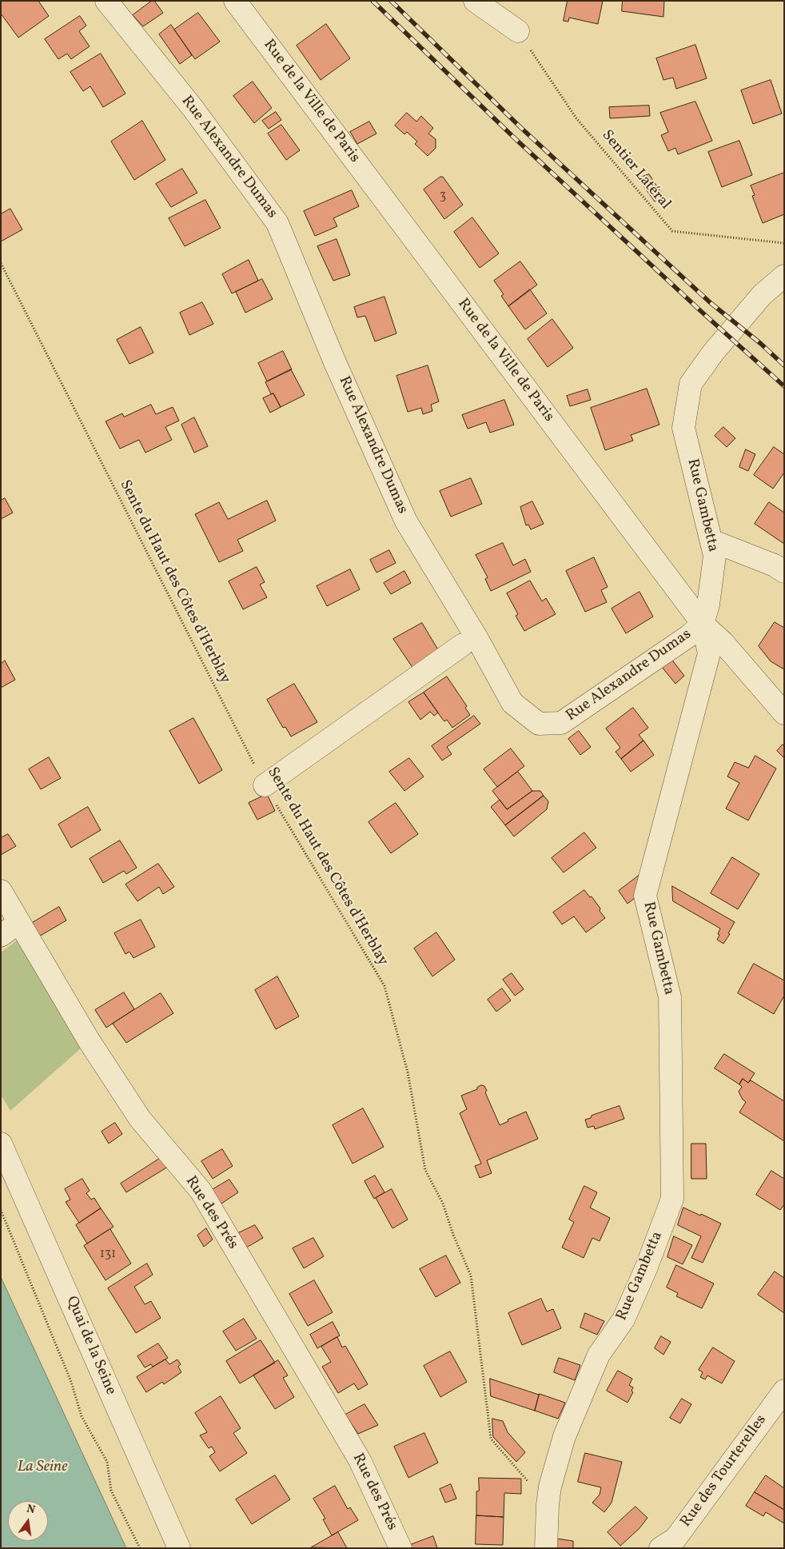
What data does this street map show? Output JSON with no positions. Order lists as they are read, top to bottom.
{
  "streets": {
    "street": [
      "Rue de la Ville de Paris",
      "Rue Alexandre Dumas",
      "Rue Gambetta",
      "Rue des Prés",
      "Quai de la Seine",
      "Rue des Tourterelles"
    ],
    "path": ["Sentier Latéral", "Sente du Haut des Côtes d'Herblay"]
  },
  "crossings": [
    ["Rue de la Ville de Paris", "Rue Alexandre Dumas"],
    ["Rue de la Ville de Paris", "Rue Gambetta"],
    ["Rue Alexandre Dumas", "Rue Gambetta"],
    ["Rue Gambetta", "Sente du Haut des Côtes d'Herblay"]
  ],
  "water": ["La Seine"],
  "house_numbers": ["3", "131"],
  "north": "top"
}
